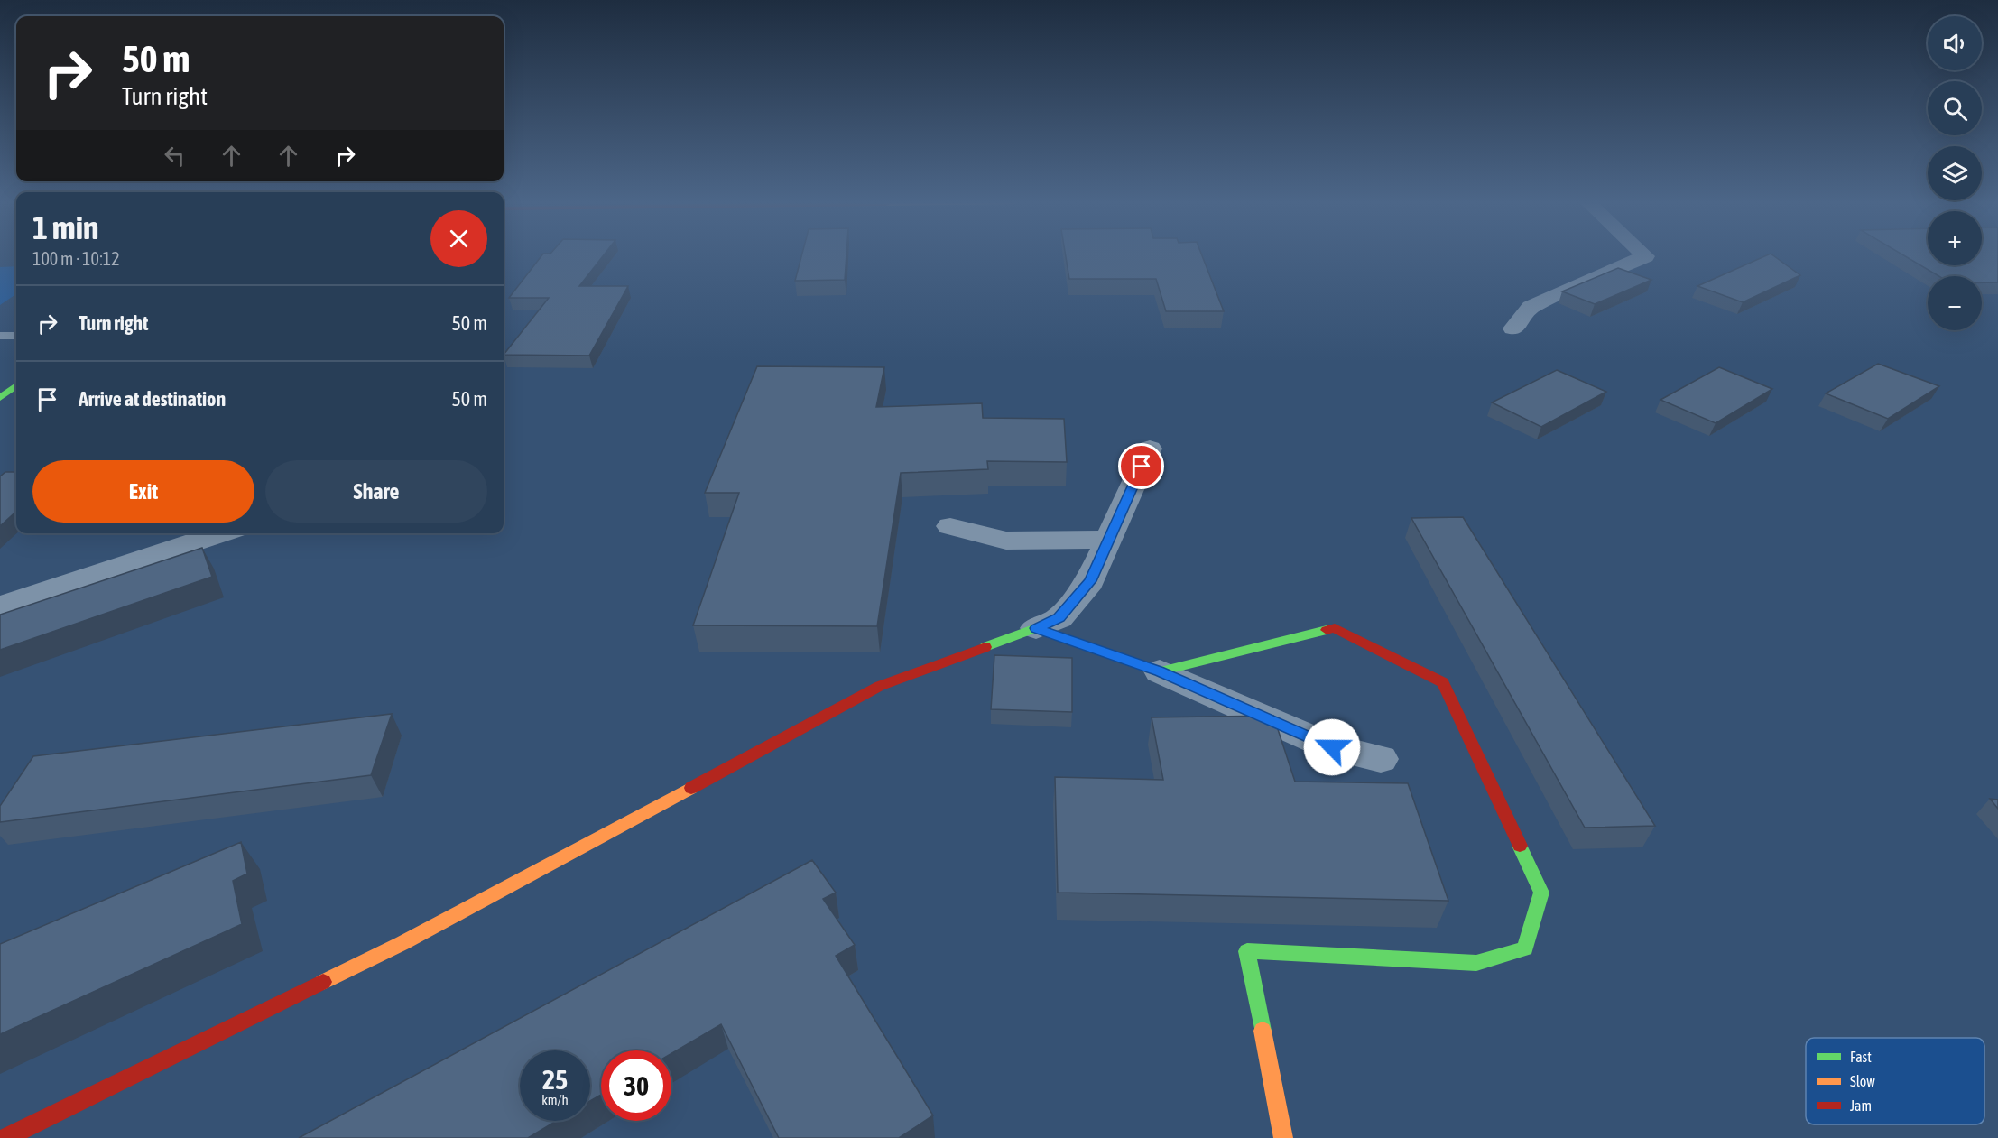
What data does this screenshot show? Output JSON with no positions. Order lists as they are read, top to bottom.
{
  "legend": ["Fast", "Slow", "Jam"],
  "page": {
    "map_buttons": ["+", "−"],
    "turn": ["50 m", "Turn right"],
    "heading": ["1 min", "100 m · 10:12"],
    "list": [
      {
        "name": "Turn right",
        "value": "50 m"
      },
      {
        "name": "Arrive at destination",
        "value": "50 m"
      }
    ],
    "buttons": ["Exit", "Share"],
    "speed": "25 km/h",
    "limit": "30"
  }
}
